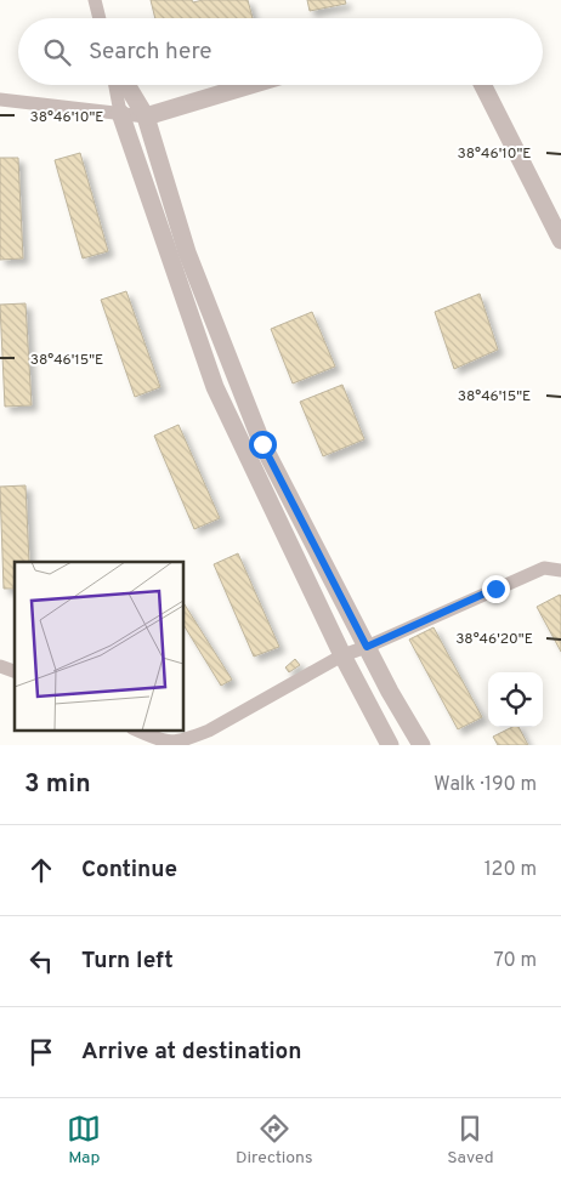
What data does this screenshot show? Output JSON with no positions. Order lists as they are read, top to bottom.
{
  "page": {
    "search": "Search here",
    "heading": ["3 min", "Walk · 190 m"],
    "list": [
      ["Continue", "120 m"],
      ["Turn left", "70 m"],
      "Arrive at destination"
    ],
    "nav": ["Map", "Directions", "Saved"]
  },
  "coordinates": ["38°46'10\"E", "38°46'15\"E", "38°46'20\"E"]
}
